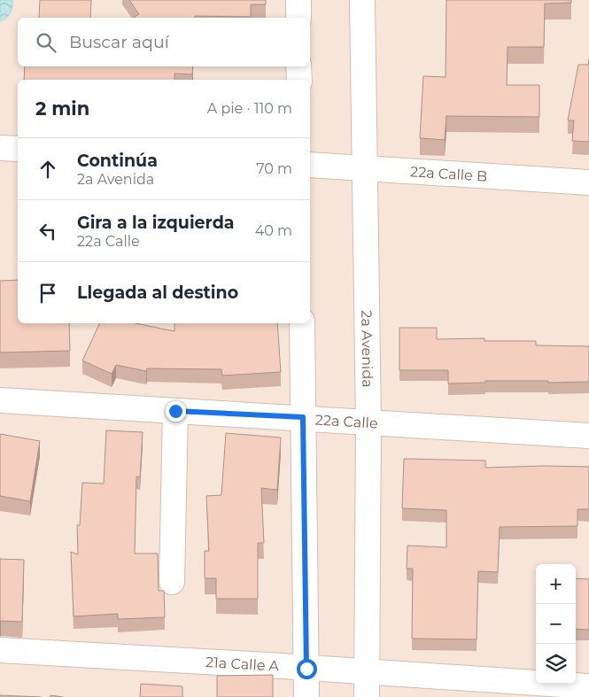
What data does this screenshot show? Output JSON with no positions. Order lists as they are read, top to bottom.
{
  "streets": {
    "street": [
      "22a Calle B",
      "2a Avenida",
      "22a Calle",
      "21a Calle A"
    ]
  },
  "crossings": [
    ["22a Calle B", "2a Avenida"],
    ["2a Avenida", "22a Calle"],
    ["2a Avenida", "21a Calle A"]
  ],
  "page": {
    "search": "Buscar aquí",
    "heading": ["2 min", "A pie · 110 m"],
    "list": [
      ["Continúa", "2a Avenida", "70 m"],
      ["Gira a la izquierda", "22a Calle", "40 m"],
      "Llegada al destino"
    ],
    "map_buttons": ["+", "−"]
  }
}
